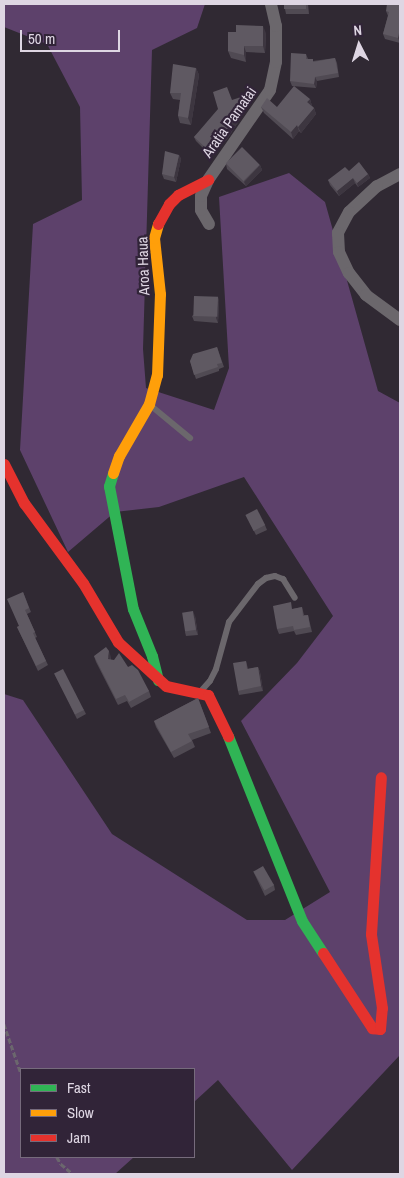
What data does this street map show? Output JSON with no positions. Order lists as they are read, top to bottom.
{
  "streets": {
    "street": ["Aratia Pamatai", "Aroa Haua"]
  },
  "crossings": [
    ["Aratia Pamatai", "Aroa Haua"]
  ],
  "legend": ["Fast", "Slow", "Jam"],
  "scale_bar": "50 m",
  "north": "top"
}
